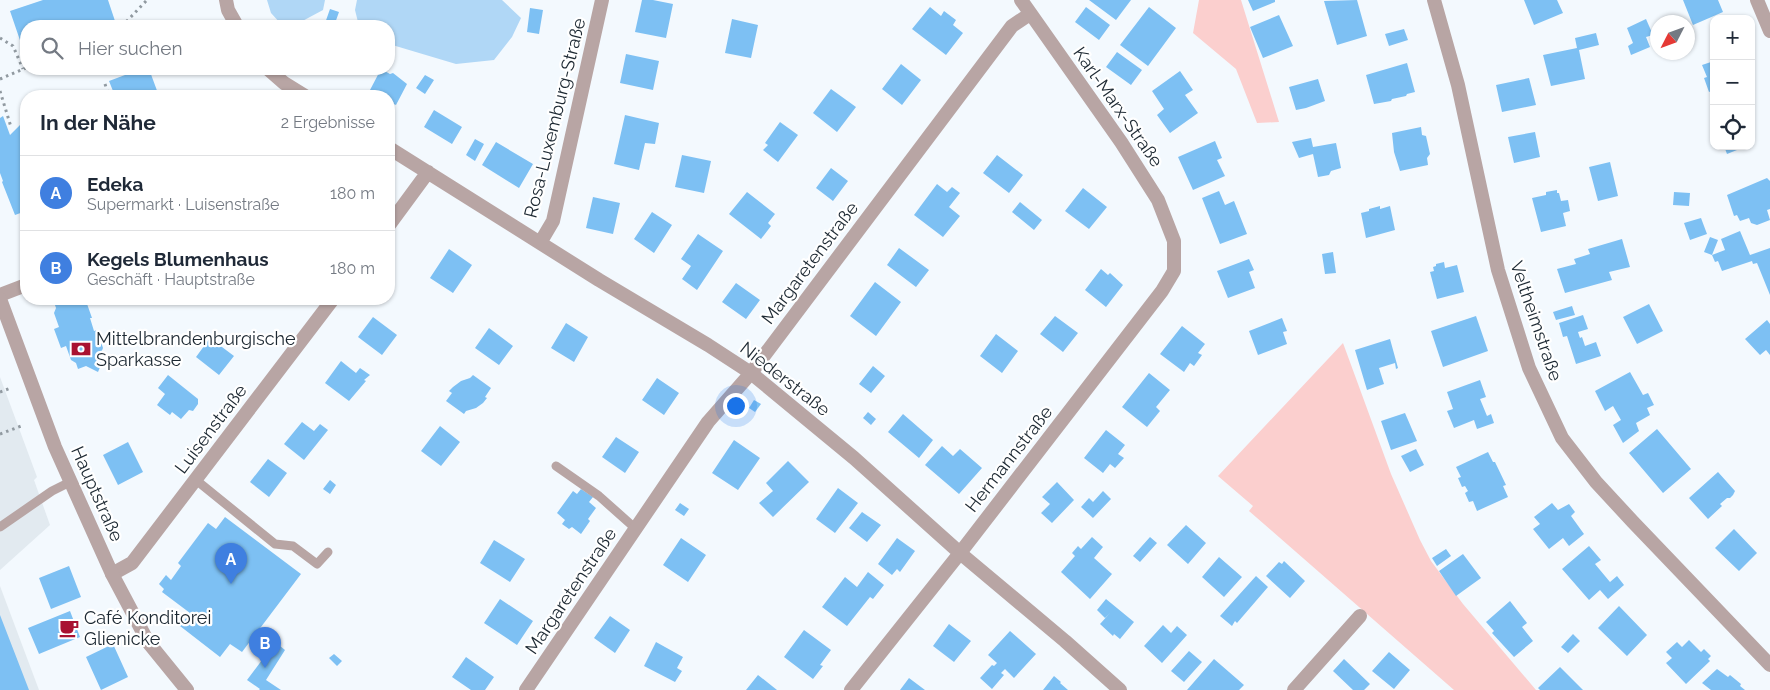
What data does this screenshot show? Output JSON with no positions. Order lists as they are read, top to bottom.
{
  "streets": {
    "street": [
      "Karl-Marx-Straße",
      "Rosa-Luxemburg-Straße",
      "Margaretenstraße",
      "Veltheimstraße",
      "Niederstraße",
      "Luisenstraße",
      "Hermannstraße",
      "Hauptstraße"
    ]
  },
  "crossings": [
    ["Karl-Marx-Straße", "Margaretenstraße"],
    ["Karl-Marx-Straße", "Hermannstraße"],
    ["Rosa-Luxemburg-Straße", "Niederstraße"],
    ["Margaretenstraße", "Niederstraße"],
    ["Niederstraße", "Hermannstraße"],
    ["Luisenstraße", "Hauptstraße"]
  ],
  "places": {
    "bank": ["Mittelbrandenburgische Sparkasse"],
    "cafe": ["Café Konditorei Glienicke"]
  },
  "north": "bottom left",
  "page": {
    "map_buttons": ["+", "−"],
    "search": "Hier suchen",
    "heading": ["In der Nähe", "2 Ergebnisse"],
    "list": [
      {
        "mark": "A",
        "name": "Edeka",
        "note": "Supermarkt · Luisenstraße",
        "value": "180 m"
      },
      {
        "mark": "B",
        "name": "Kegels Blumenhaus",
        "note": "Geschäft · Hauptstraße",
        "value": "180 m"
      }
    ],
    "pins": ["A", "B"]
  }
}
